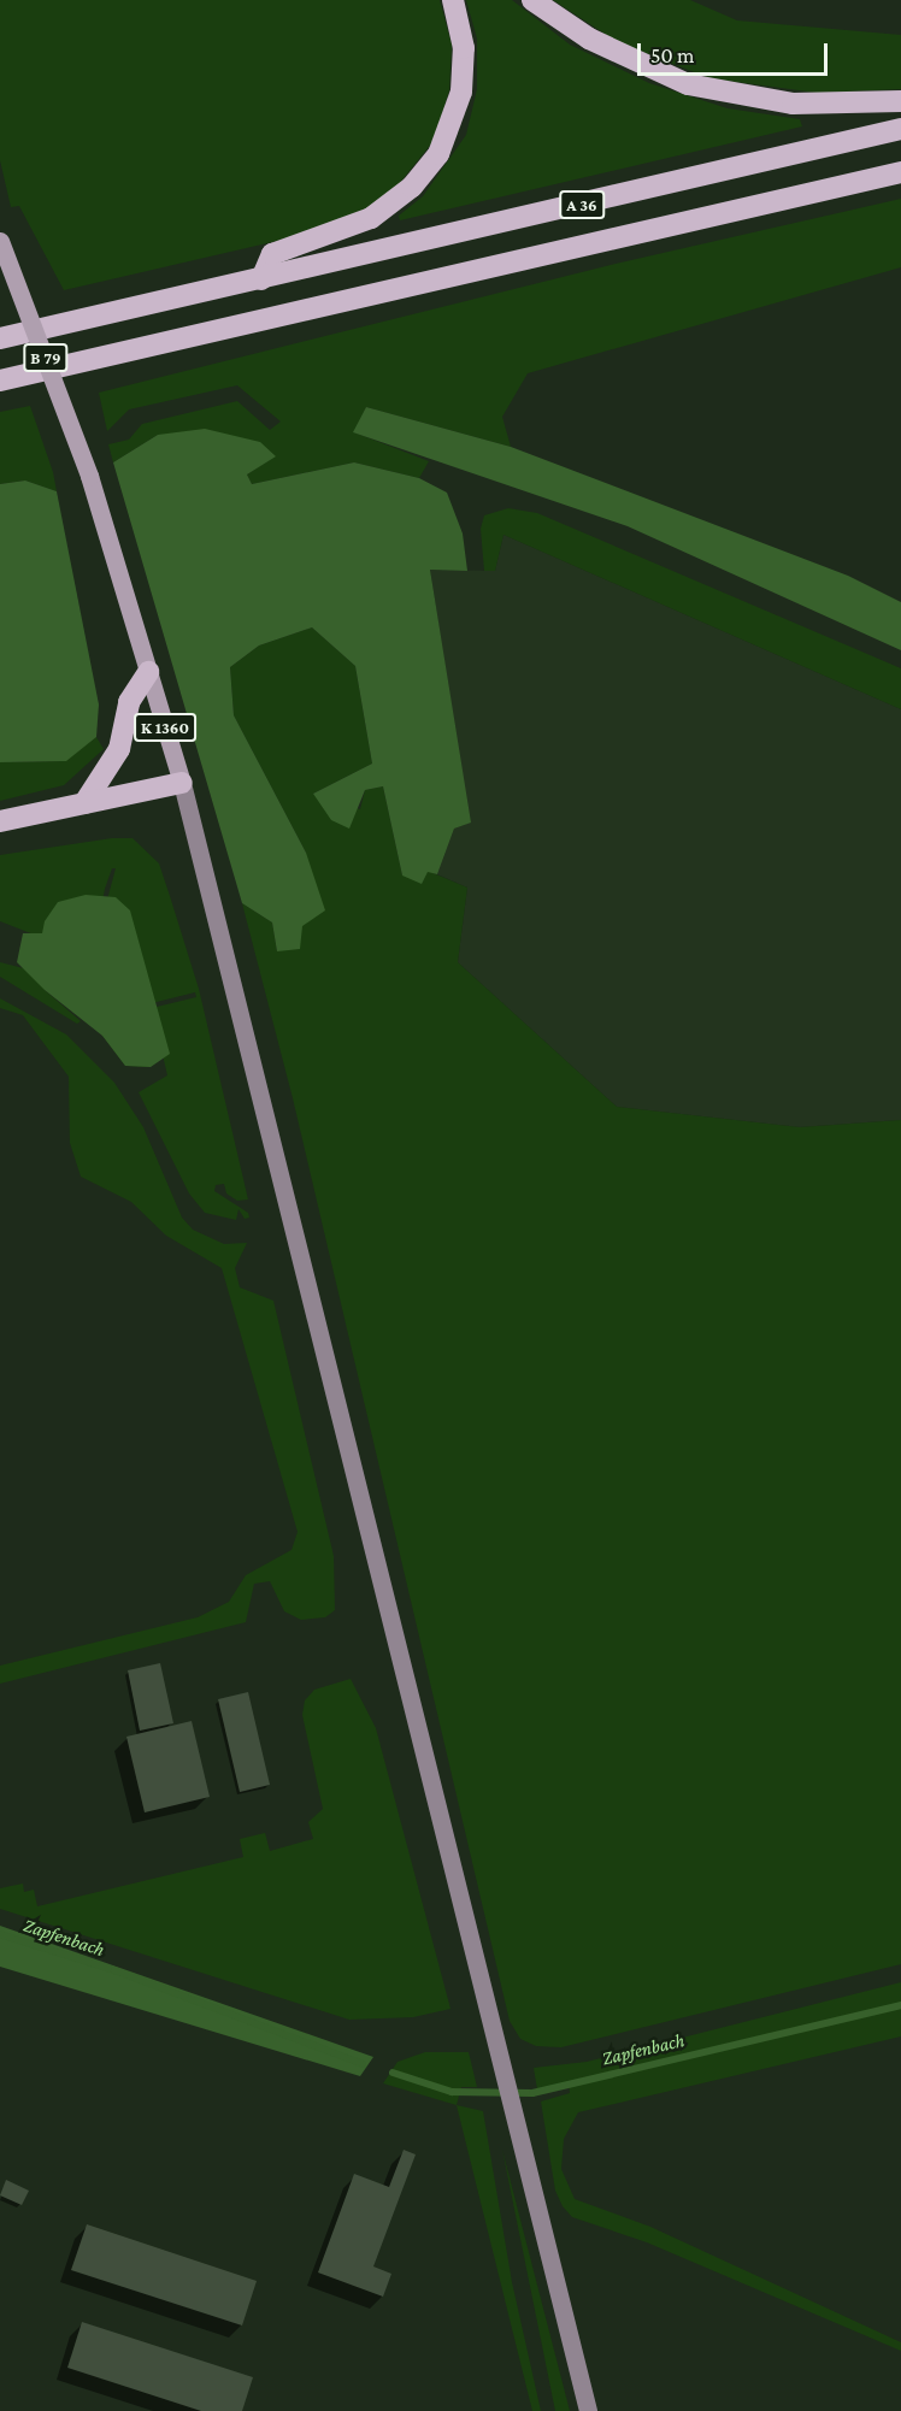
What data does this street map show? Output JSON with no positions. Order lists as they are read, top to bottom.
{
  "streets": {
    "highway": ["A 36"],
    "main road": ["B 79", "K 1360"]
  },
  "crossings": [
    ["B 79", "K 1360"]
  ],
  "water": ["Zapfenbach"],
  "scale_bar": "50 m"
}
